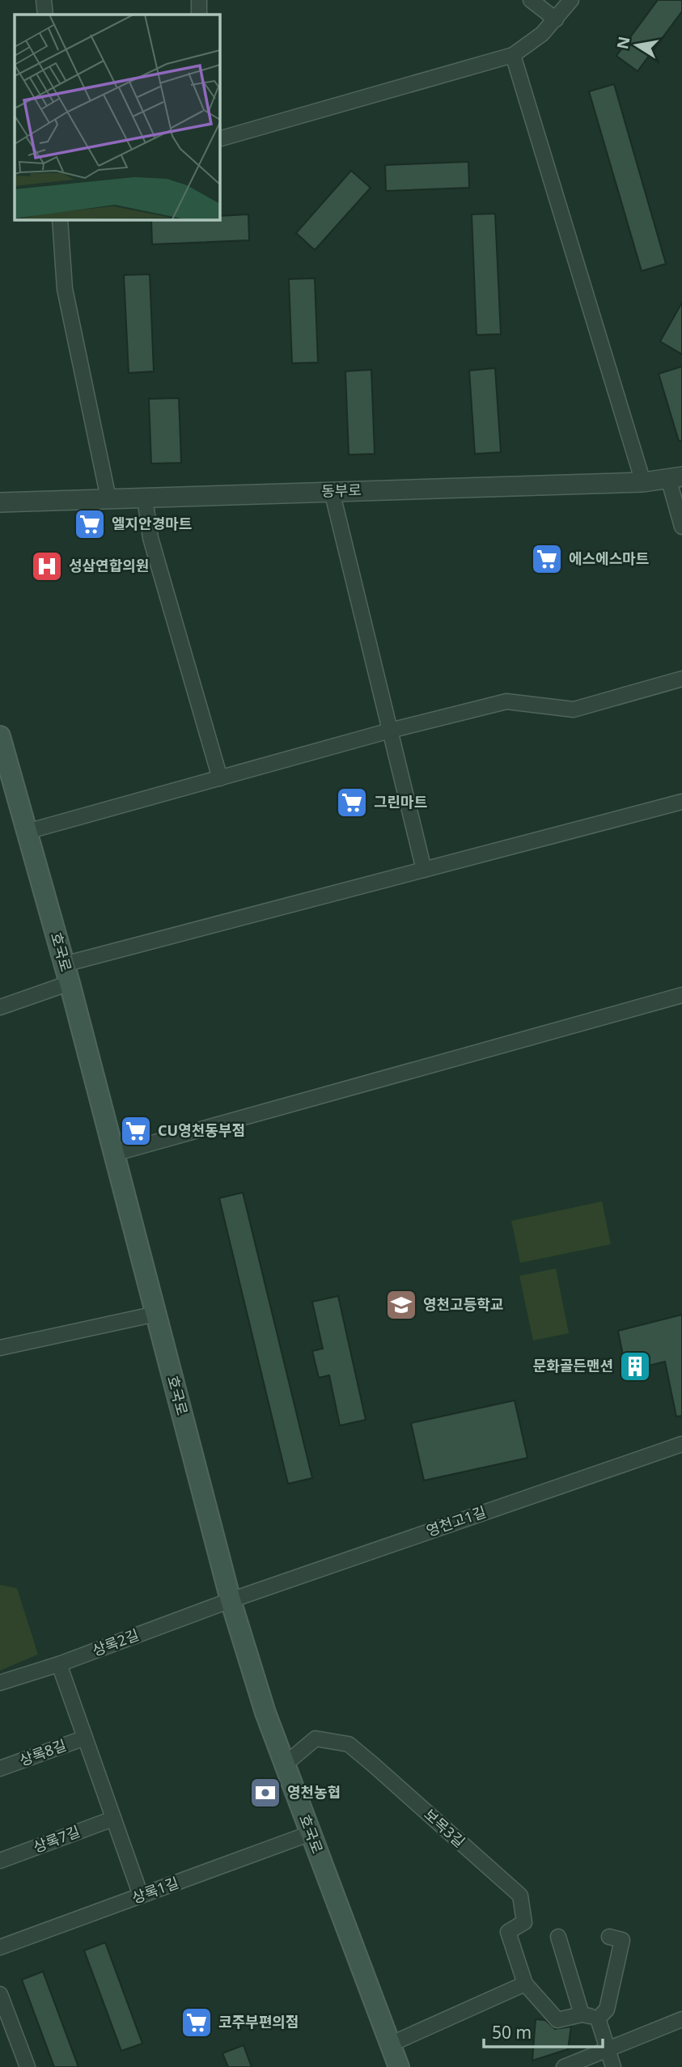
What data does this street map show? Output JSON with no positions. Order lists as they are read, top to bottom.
{
  "streets": {
    "main road": ["호국로"],
    "street": [
      "동부로",
      "영천고1길",
      "상록2길",
      "상록8길",
      "보목3길",
      "상록7길",
      "상록1길"
    ]
  },
  "crossings": [
    ["호국로", "영천고1길"],
    ["호국로", "상록2길"],
    ["호국로", "보목3길"],
    ["호국로", "상록1길"],
    ["영천고1길", "상록2길"]
  ],
  "places": {
    "supermarket": [
      "엘지안경마트",
      "에스에스마트",
      "그린마트",
      "CU영천동부점",
      "코주부편의점"
    ],
    "hospital": ["성삼연합의원"],
    "school or university": ["영천고등학교"],
    "building": ["문화골든맨션"],
    "bank": ["영천농협"]
  },
  "scale_bar": "50 m",
  "north": "left"
}
